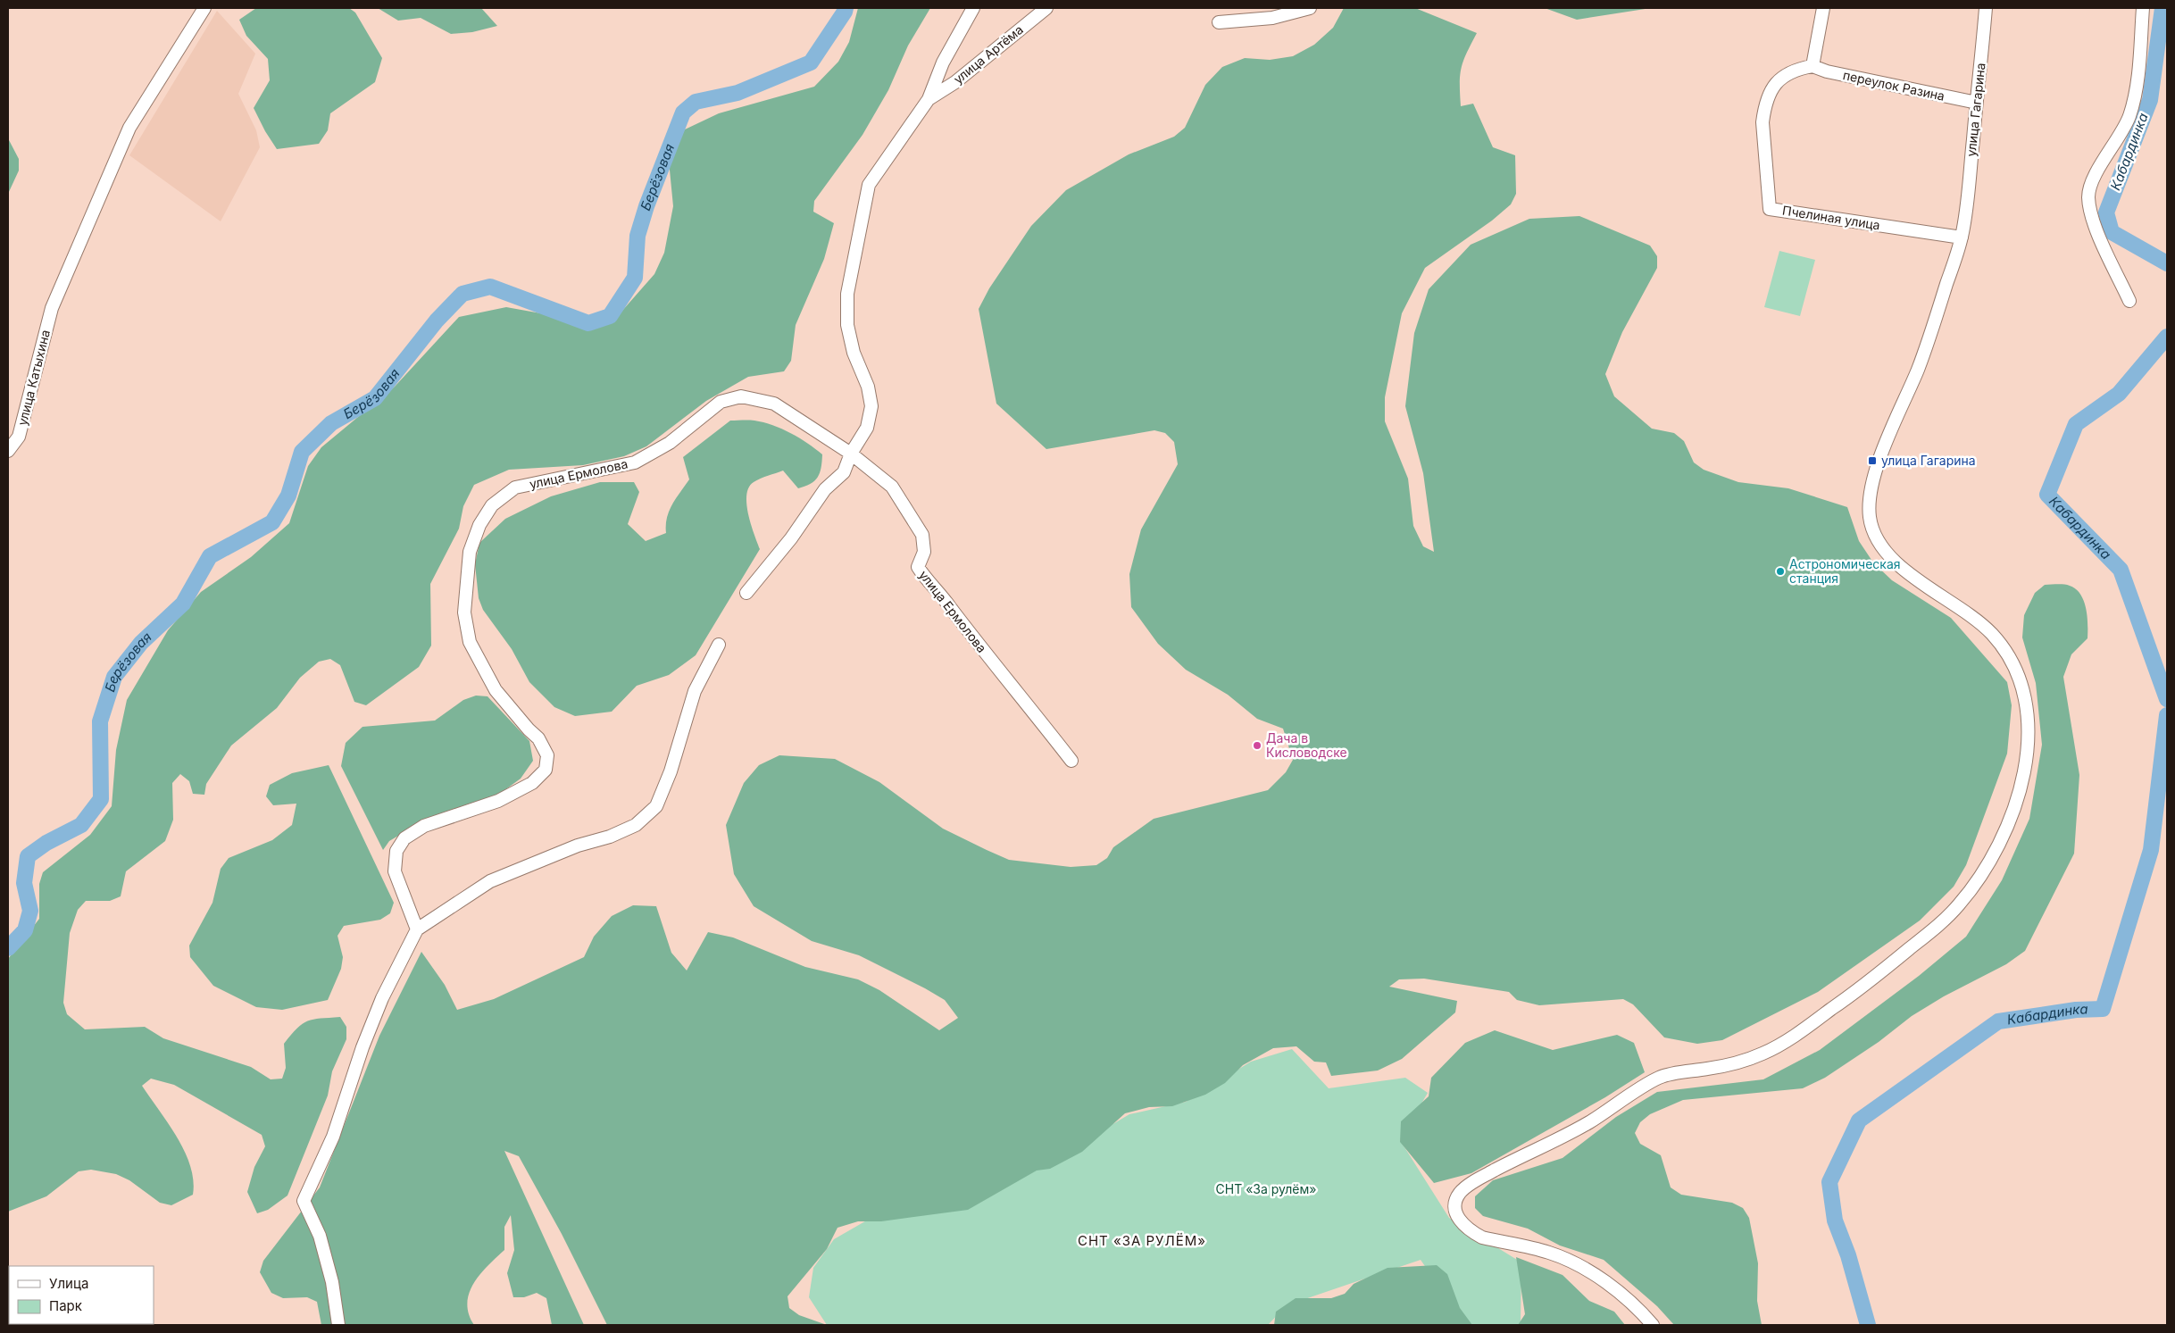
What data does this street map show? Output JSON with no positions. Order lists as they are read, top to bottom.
{
  "streets": {
    "street": [
      "улица Артёма",
      "переулок Разина",
      "улица Гагарина",
      "Пчелиная улица",
      "улица Катыхина",
      "улица Ермолова"
    ]
  },
  "crossings": [
    ["переулок Разина", "улица Гагарина"],
    ["переулок Разина", "Пчелиная улица"],
    ["улица Гагарина", "Пчелиная улица"]
  ],
  "districts": ["СНТ «ЗА РУЛЁМ»"],
  "water": ["Кабардинка", "Берёзовая"],
  "parks": ["СНТ «За рулём»"],
  "places": {
    "transit": ["улица Гагарина"],
    "other": ["Астрономическая станция", "Дача в Кисловодске"]
  },
  "legend": ["Улица", "Парк"]
}
